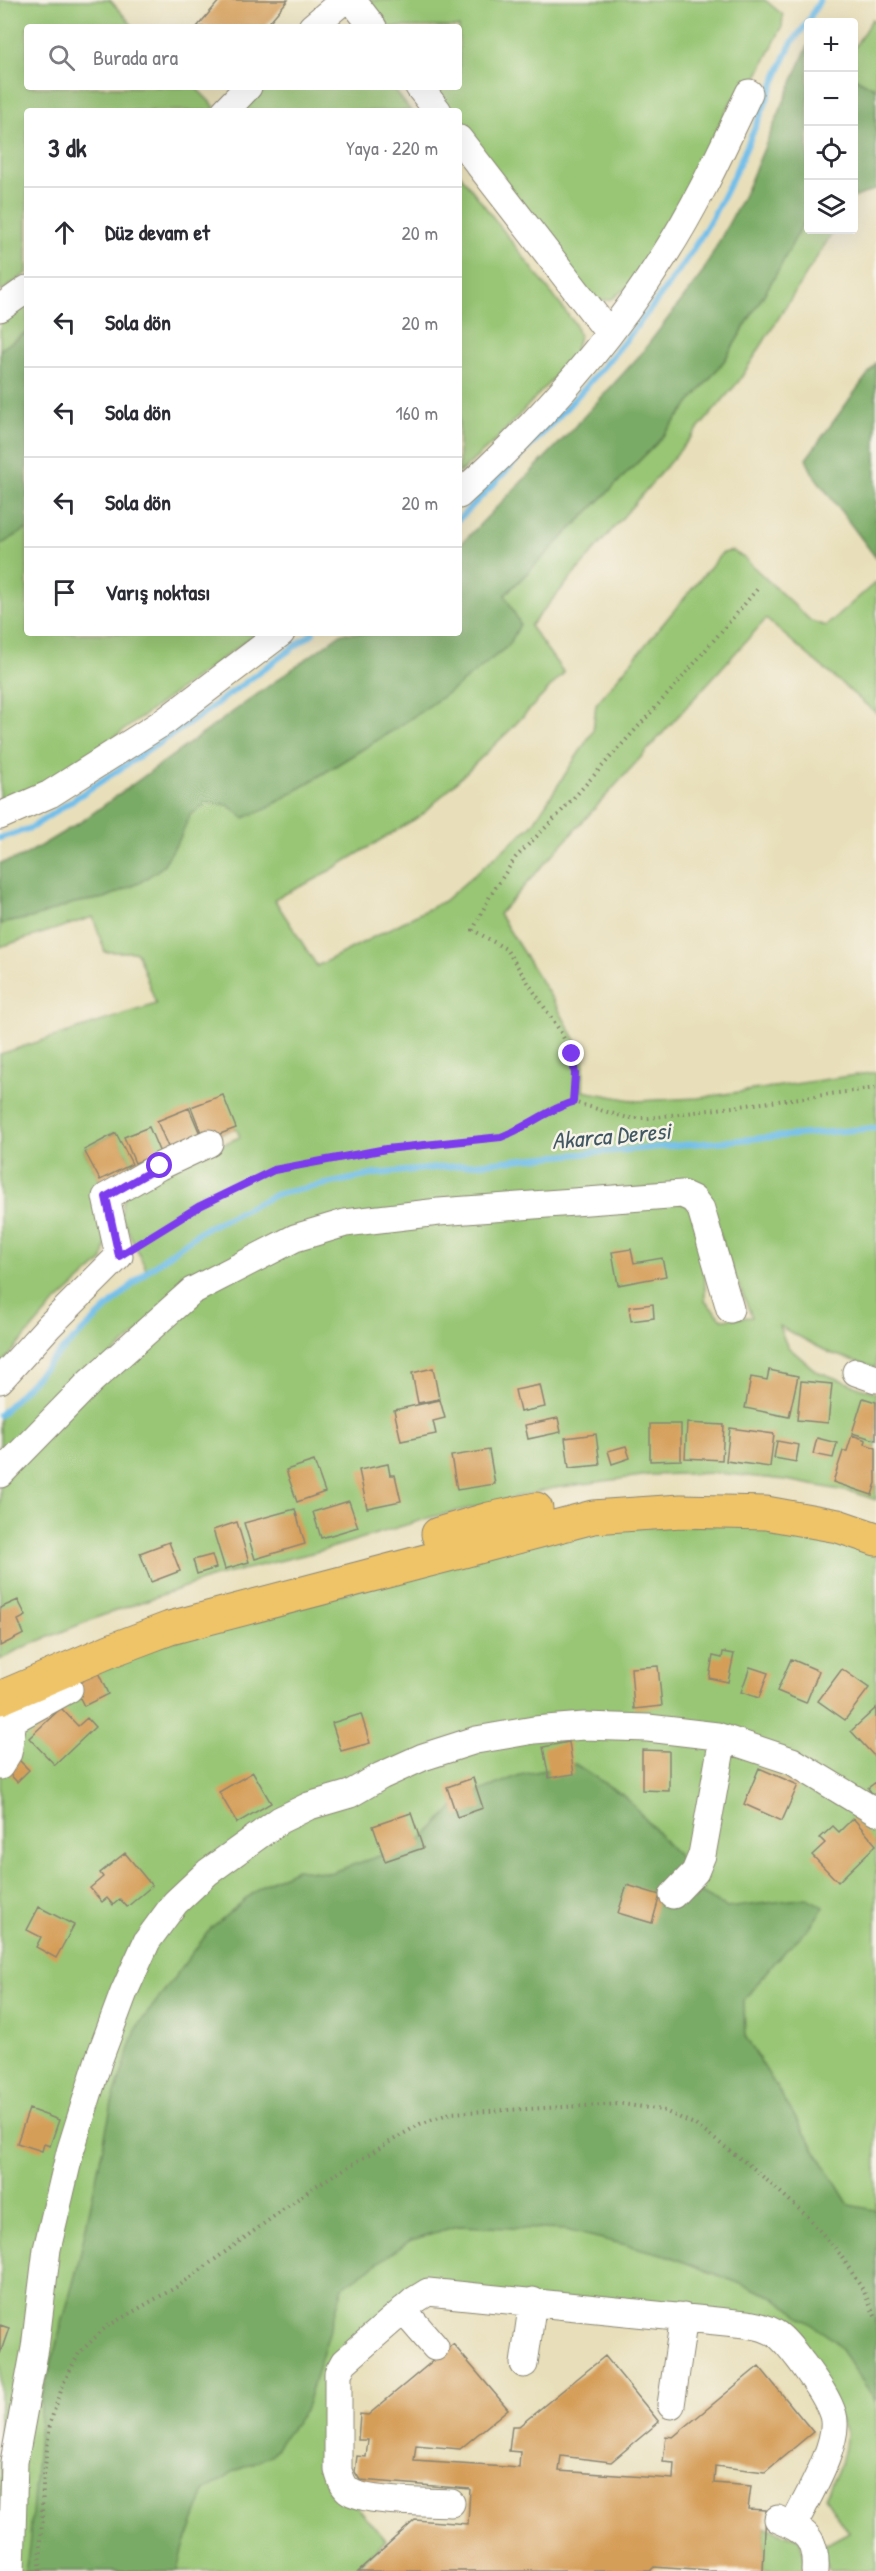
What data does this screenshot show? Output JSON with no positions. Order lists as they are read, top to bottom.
{
  "water": ["Akarca Deresi"],
  "page": {
    "map_buttons": ["+", "−"],
    "search": "Burada ara",
    "heading": ["3 dk", "Yaya · 220 m"],
    "list": [
      ["Düz devam et", "20 m"],
      ["Sola dön", "20 m"],
      ["Sola dön", "160 m"],
      ["Sola dön", "20 m"],
      "Varış noktası"
    ]
  }
}
